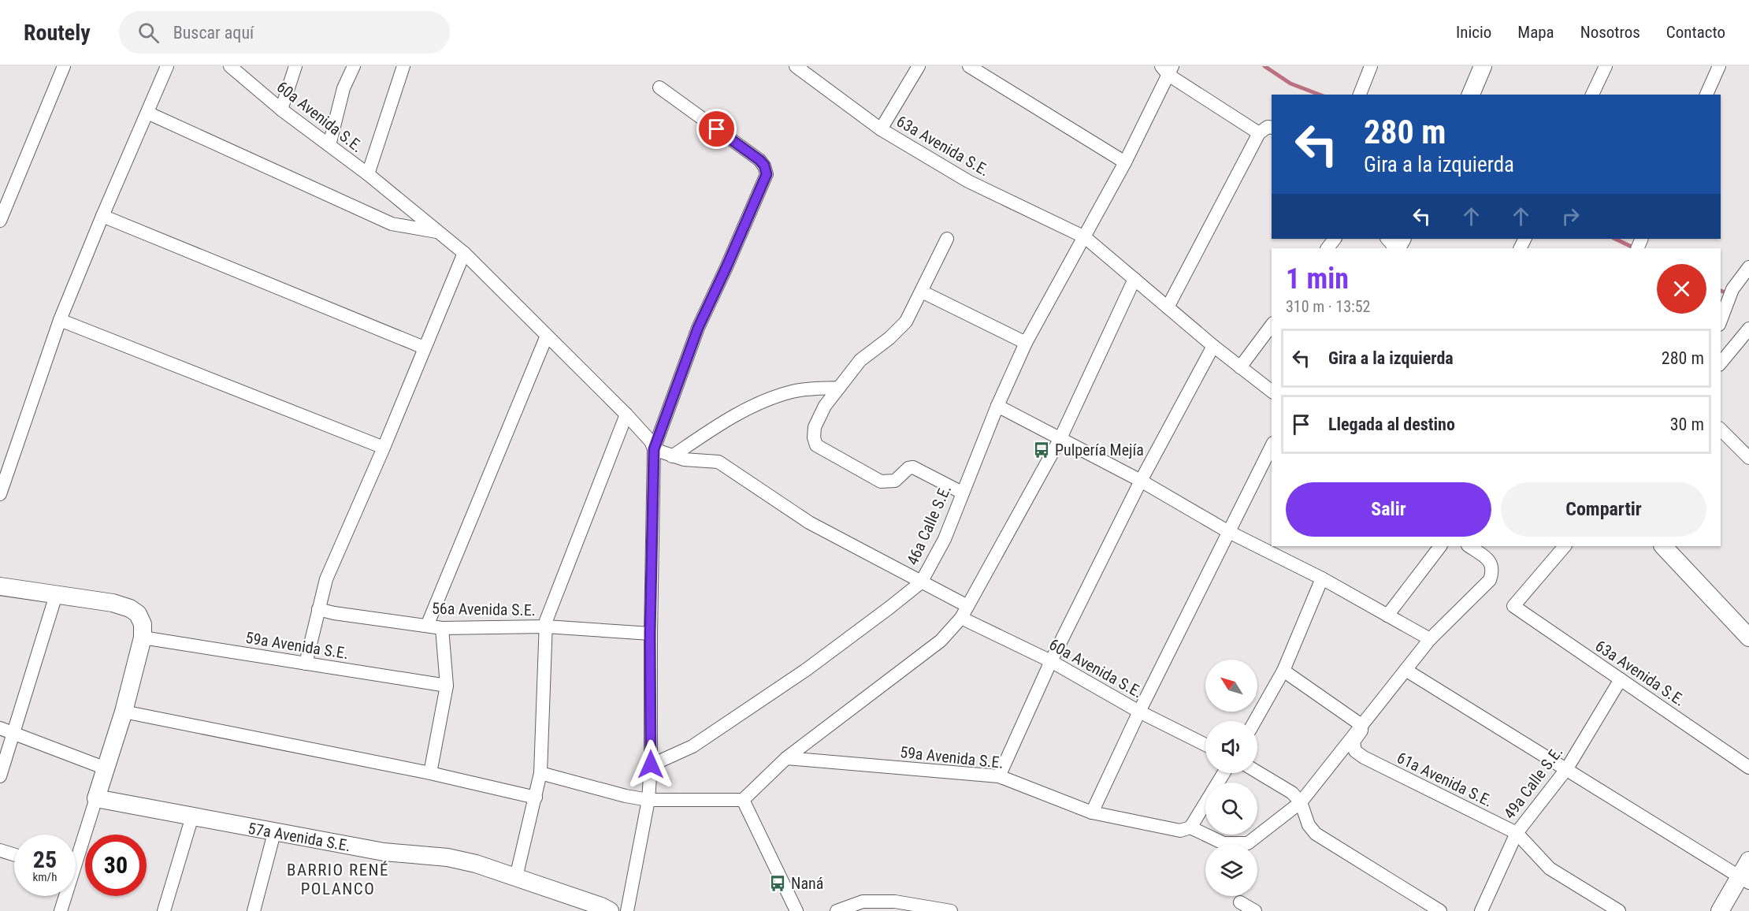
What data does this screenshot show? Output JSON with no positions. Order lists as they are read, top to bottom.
{
  "streets": {
    "street": [
      "60a Avenida S.E.",
      "63a Avenida S.E.",
      "46a Calle S.E.",
      "56a Avenida S.E.",
      "59a Avenida S.E.",
      "61a Avenida S.E.",
      "49a Calle S.E.",
      "57a Avenida S.E."
    ]
  },
  "crossings": [
    ["60a Avenida S.E.", "46a Calle S.E."],
    ["63a Avenida S.E.", "46a Calle S.E."],
    ["63a Avenida S.E.", "49a Calle S.E."],
    ["61a Avenida S.E.", "49a Calle S.E."]
  ],
  "districts": ["BARRIO RENÉ POLANCO"],
  "places": {
    "bus stop": ["Pulpería Mejía", "Naná"]
  },
  "north": "top left",
  "page": {
    "header": "Routely",
    "search": "Buscar aquí",
    "nav": [
      "Inicio",
      "Mapa",
      "Nosotros",
      "Contacto"
    ],
    "turn": ["280 m", "Gira a la izquierda"],
    "heading": ["1 min", "310 m · 13:52"],
    "list": [
      {
        "name": "Gira a la izquierda",
        "value": "280 m"
      },
      {
        "name": "Llegada al destino",
        "value": "30 m"
      }
    ],
    "buttons": ["Salir", "Compartir"],
    "speed": "25 km/h",
    "limit": "30"
  }
}
